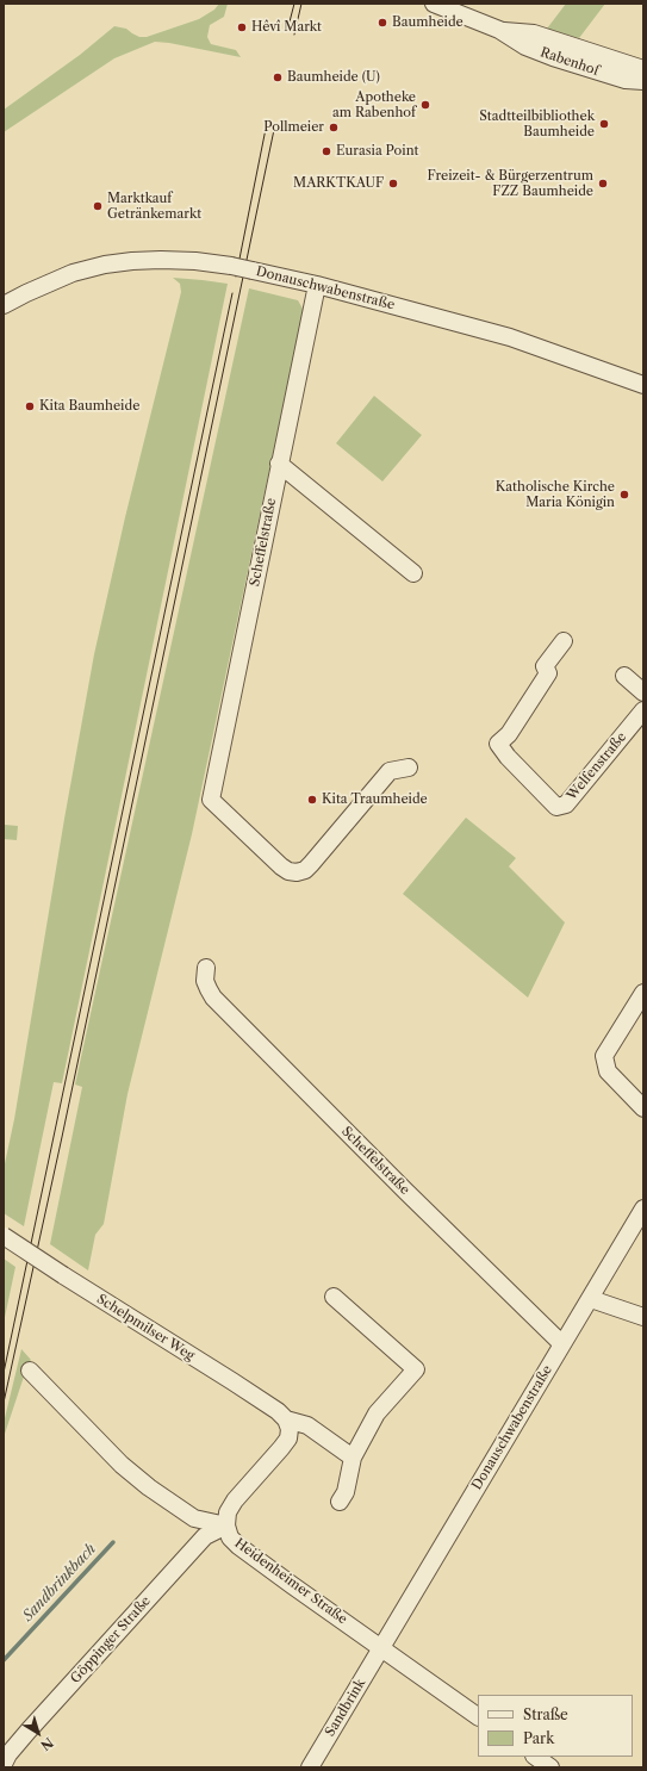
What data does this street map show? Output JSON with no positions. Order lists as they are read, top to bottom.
{
  "streets": {
    "street": [
      "Rabenhof",
      "Donauschwabenstraße",
      "Scheffelstraße",
      "Welfenstraße",
      "Schelpmilser Weg",
      "Heidenheimer Straße",
      "Göppinger Straße",
      "Sandbrink"
    ]
  },
  "crossings": [
    ["Donauschwabenstraße", "Scheffelstraße"],
    ["Donauschwabenstraße", "Heidenheimer Straße"],
    ["Donauschwabenstraße", "Sandbrink"],
    ["Heidenheimer Straße", "Göppinger Straße"],
    ["Heidenheimer Straße", "Sandbrink"]
  ],
  "water": ["Sandbrinkbach"],
  "places": [
    "Baumheide",
    "Hêvî Markt",
    "Baumheide (U)",
    "Apotheke am Rabenhof",
    "Stadtteilbibliothek Baumheide",
    "Pollmeier",
    "Eurasia Point",
    "MARKTKAUF",
    "Freizeit- & Bürgerzentrum FZZ Baumheide",
    "Marktkauf Getränkemarkt",
    "Kita Baumheide",
    "Katholische Kirche Maria Königin",
    "Kita Traumheide"
  ],
  "legend": ["Straße", "Park"],
  "north": "bottom right"
}
